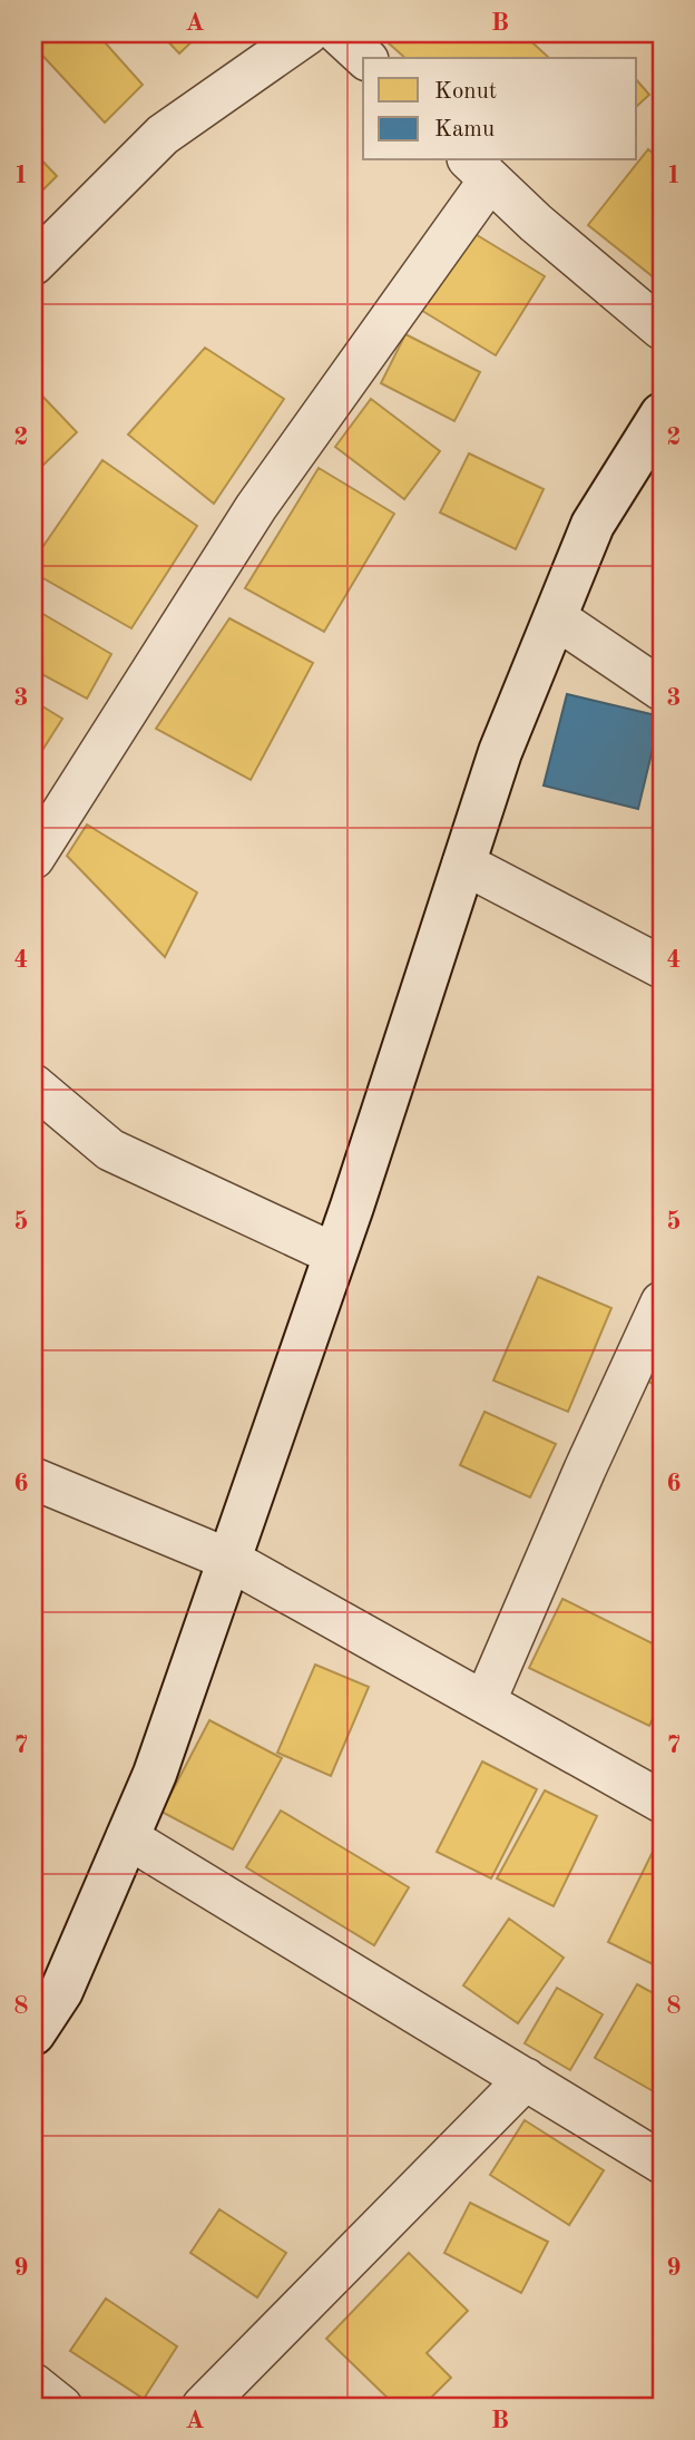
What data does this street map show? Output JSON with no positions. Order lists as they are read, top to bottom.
{
  "legend": ["Konut", "Kamu"],
  "grid": {
    "columns": ["A", "B"],
    "rows": [
      "1",
      "2",
      "3",
      "4",
      "5",
      "6",
      "7",
      "8",
      "9"
    ]
  }
}
